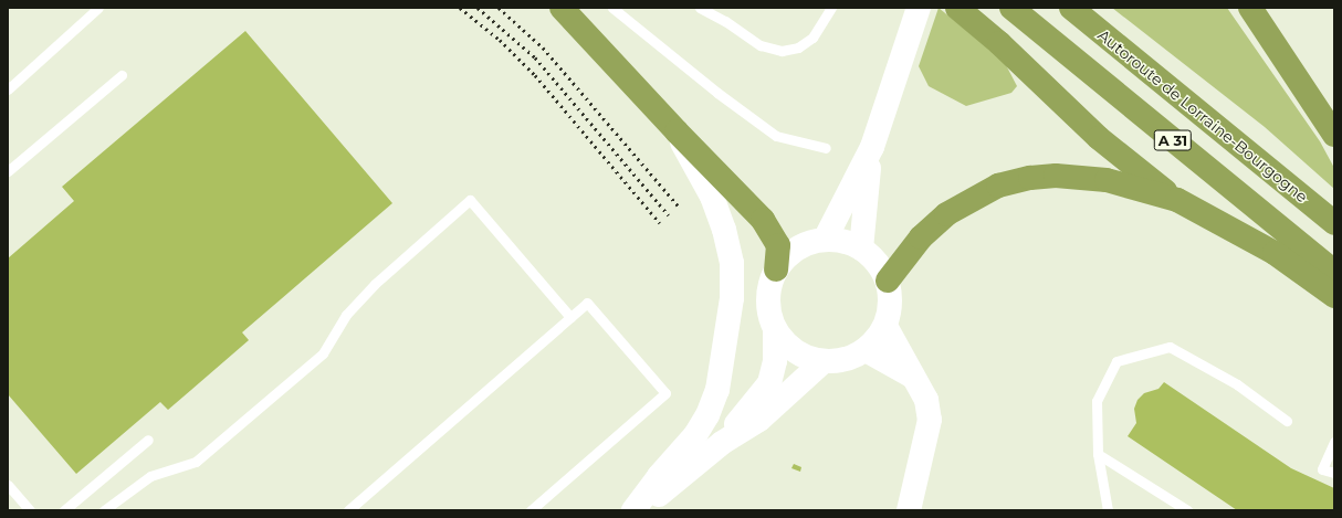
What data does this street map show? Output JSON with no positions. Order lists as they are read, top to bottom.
{
  "streets": {
    "highway": ["Autoroute de Lorraine-Bourgogne", "A 31"]
  }
}
